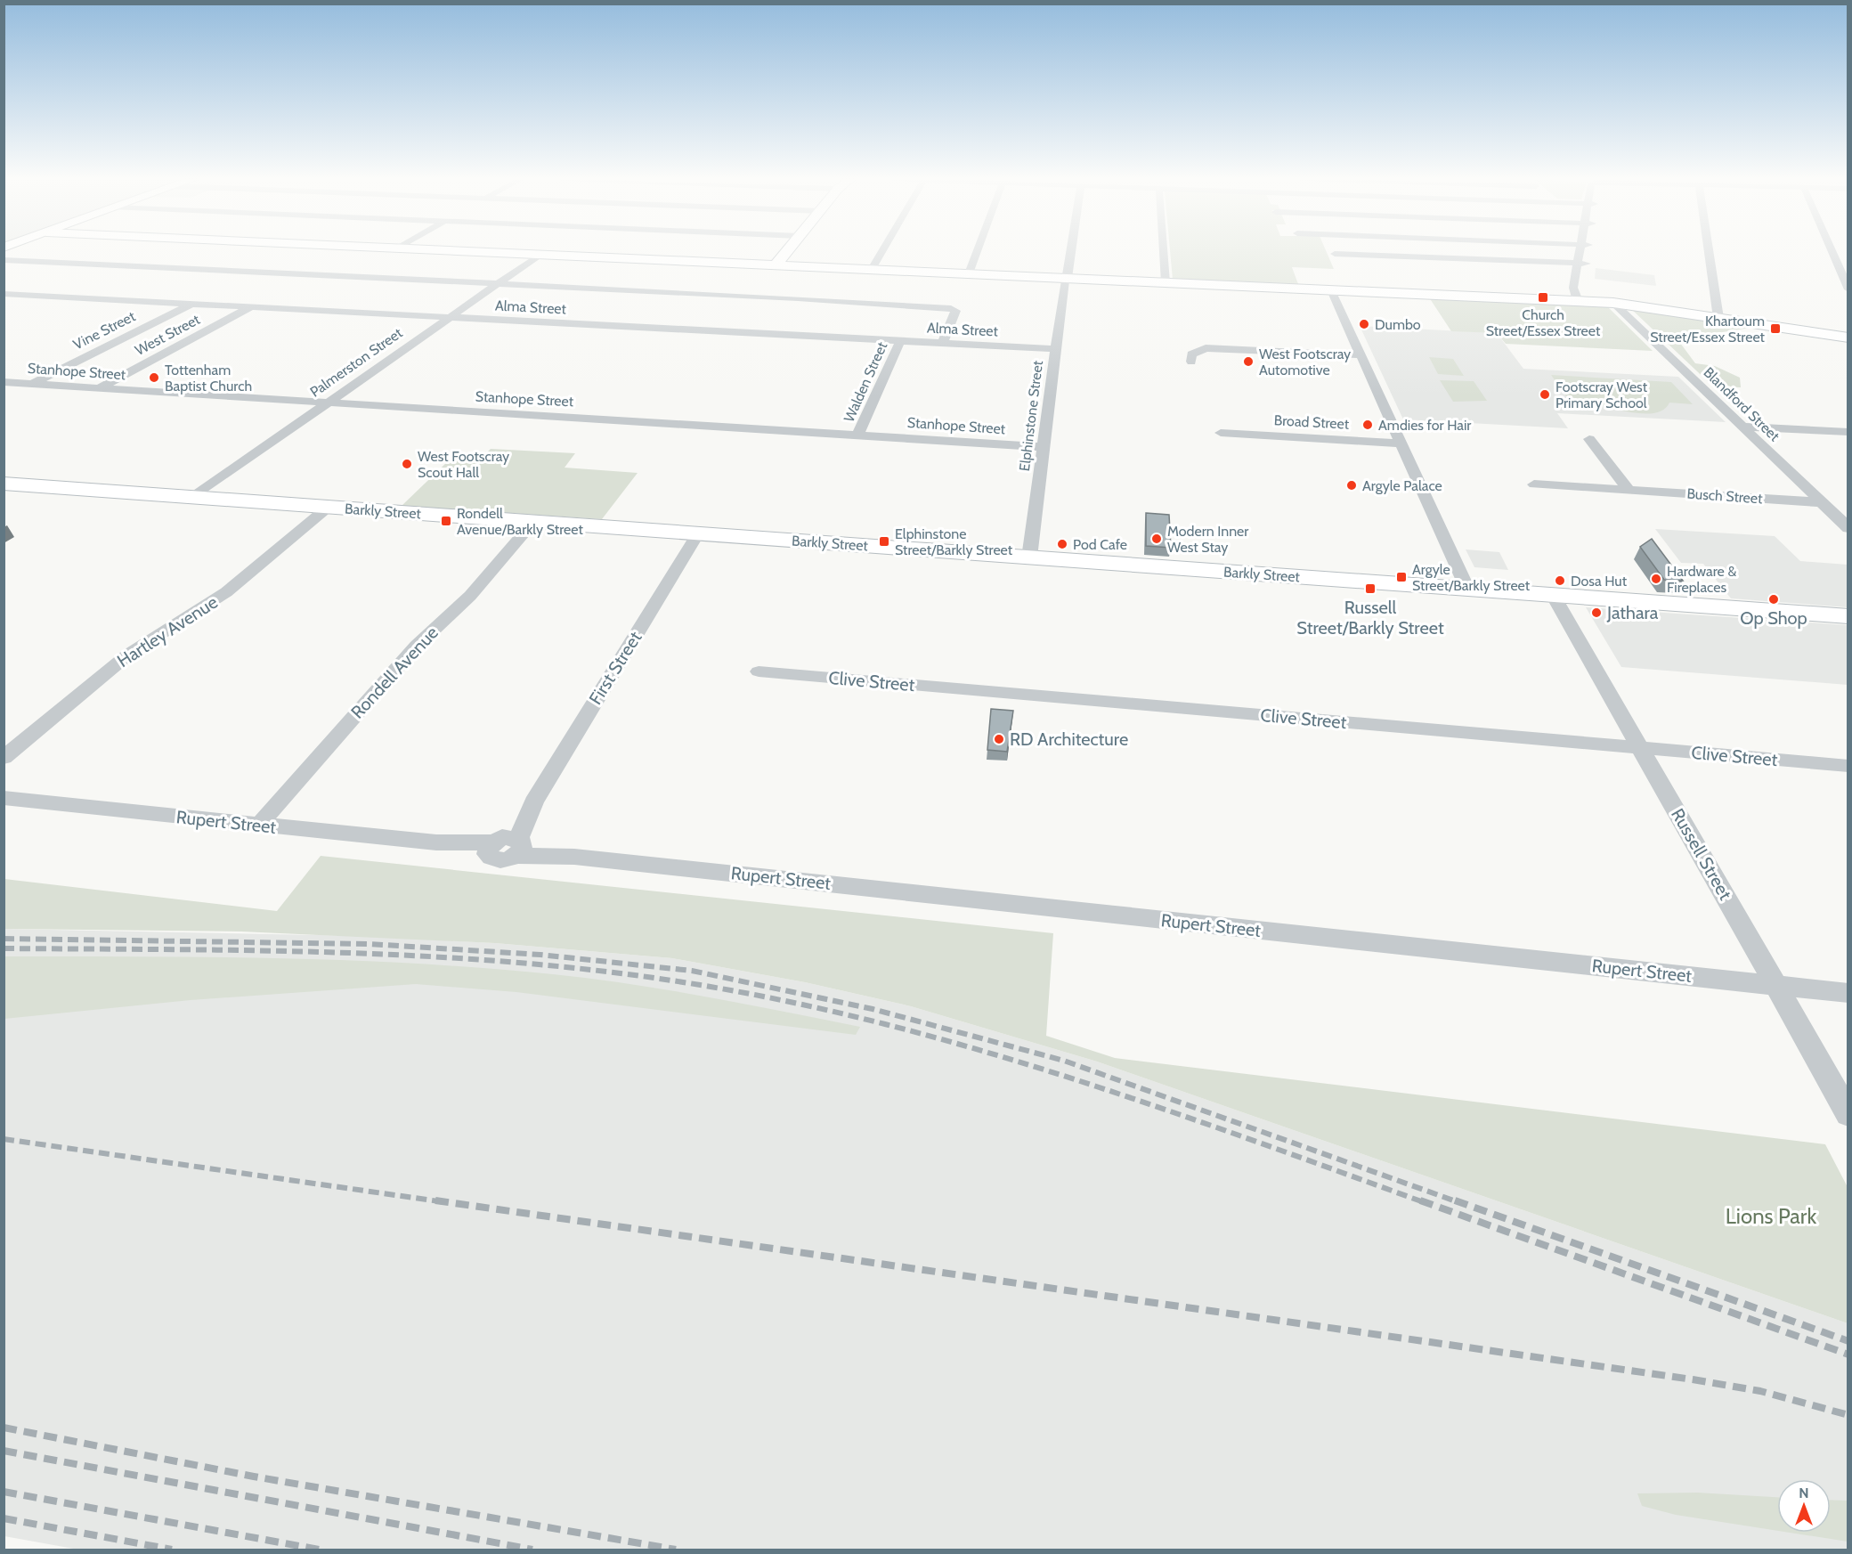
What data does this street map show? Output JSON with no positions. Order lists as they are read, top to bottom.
{
  "streets": {
    "street": [
      "Alma Street",
      "Vine Street",
      "West Street",
      "Palmerston Street",
      "Stanhope Street",
      "Walden Street",
      "Blandford Street",
      "Elphinstone Street",
      "Broad Street",
      "Busch Street",
      "Barkly Street",
      "Hartley Avenue",
      "First Street",
      "Rondell Avenue",
      "Clive Street",
      "Rupert Street",
      "Russell Street"
    ]
  },
  "crossings": [
    ["Alma Street", "Vine Street"],
    ["Alma Street", "West Street"],
    ["Alma Street", "Palmerston Street"],
    ["Alma Street", "Walden Street"],
    ["Alma Street", "Elphinstone Street"],
    ["Vine Street", "Stanhope Street"],
    ["West Street", "Stanhope Street"],
    ["Palmerston Street", "Stanhope Street"],
    ["Palmerston Street", "Barkly Street"],
    ["Stanhope Street", "Walden Street"],
    ["Stanhope Street", "Elphinstone Street"],
    ["Blandford Street", "Busch Street"],
    ["Elphinstone Street", "Barkly Street"],
    ["Barkly Street", "Hartley Avenue"],
    ["Barkly Street", "First Street"],
    ["Barkly Street", "Rondell Avenue"],
    ["Barkly Street", "Russell Street"],
    ["First Street", "Rupert Street"],
    ["Rondell Avenue", "Rupert Street"],
    ["Clive Street", "Russell Street"],
    ["Rupert Street", "Russell Street"]
  ],
  "parks": ["Lions Park"],
  "places": {
    "transit": [
      "Church Street/Essex Street",
      "Khartoum Street/Essex Street",
      "Rondell Avenue/Barkly Street",
      "Elphinstone Street/Barkly Street",
      "Argyle Street/Barkly Street",
      "Russell Street/Barkly Street"
    ],
    "other": [
      "Dumbo",
      "West Footscray Automotive",
      "Tottenham Baptist Church",
      "Footscray West Primary School",
      "Amdies for Hair",
      "West Footscray Scout Hall",
      "Argyle Palace",
      "Modern Inner West Stay",
      "Pod Cafe",
      "Hardware & Fireplaces",
      "Dosa Hut",
      "Op Shop",
      "Jathara",
      "RD Architecture"
    ]
  },
  "north": "top"
}
